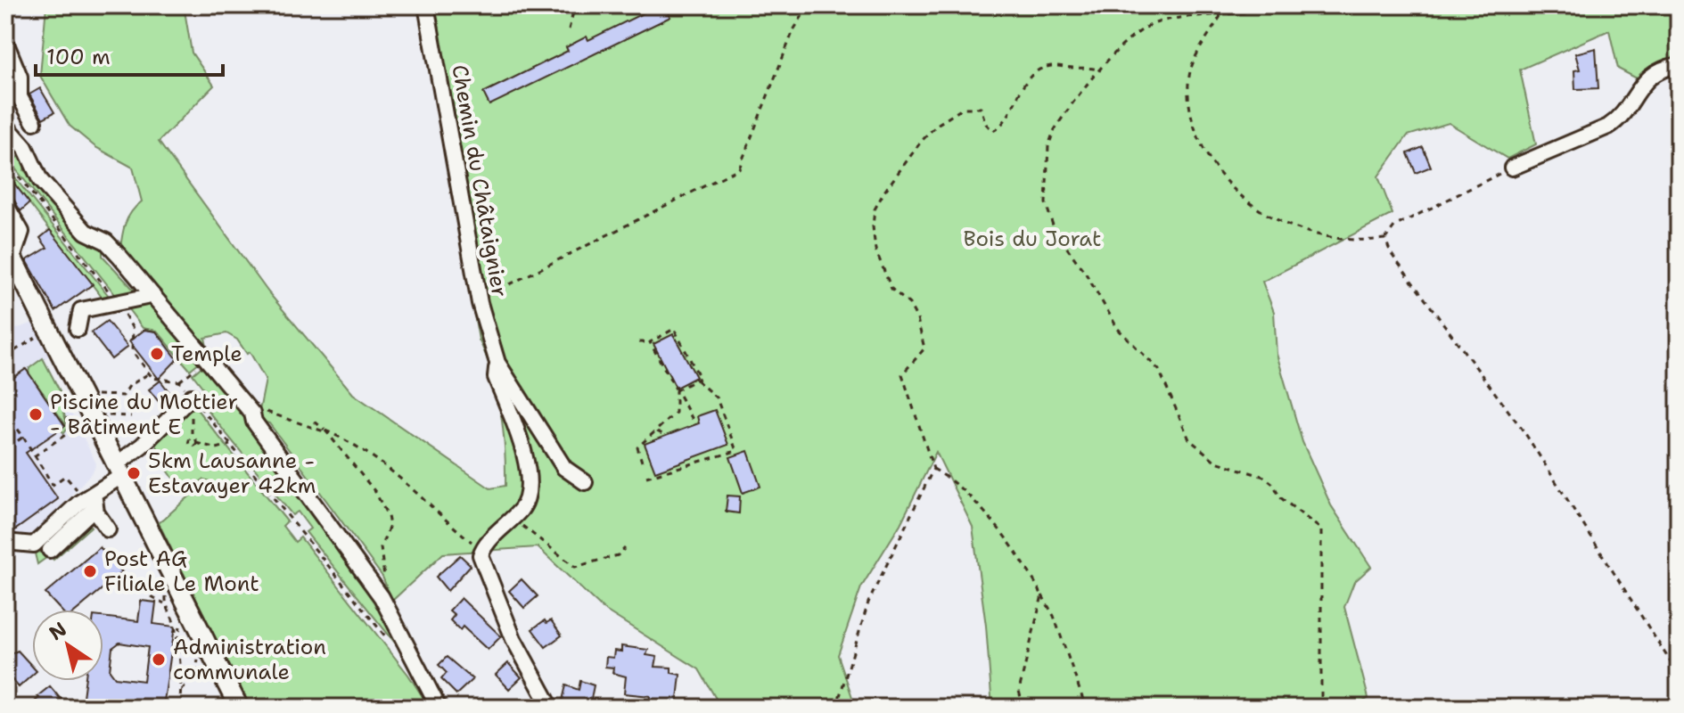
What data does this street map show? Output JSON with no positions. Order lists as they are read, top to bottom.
{
  "streets": {
    "street": ["Chemin du Châtaignier"]
  },
  "parks": ["Bois du Jorat"],
  "places": [
    "Temple",
    "Piscine du Mottier - Bâtiment E",
    "5km Lausanne - Estavayer 42km",
    "Post AG Filiale Le Mont",
    "Administration communale"
  ],
  "scale_bar": "100 m",
  "north": "top left"
}
